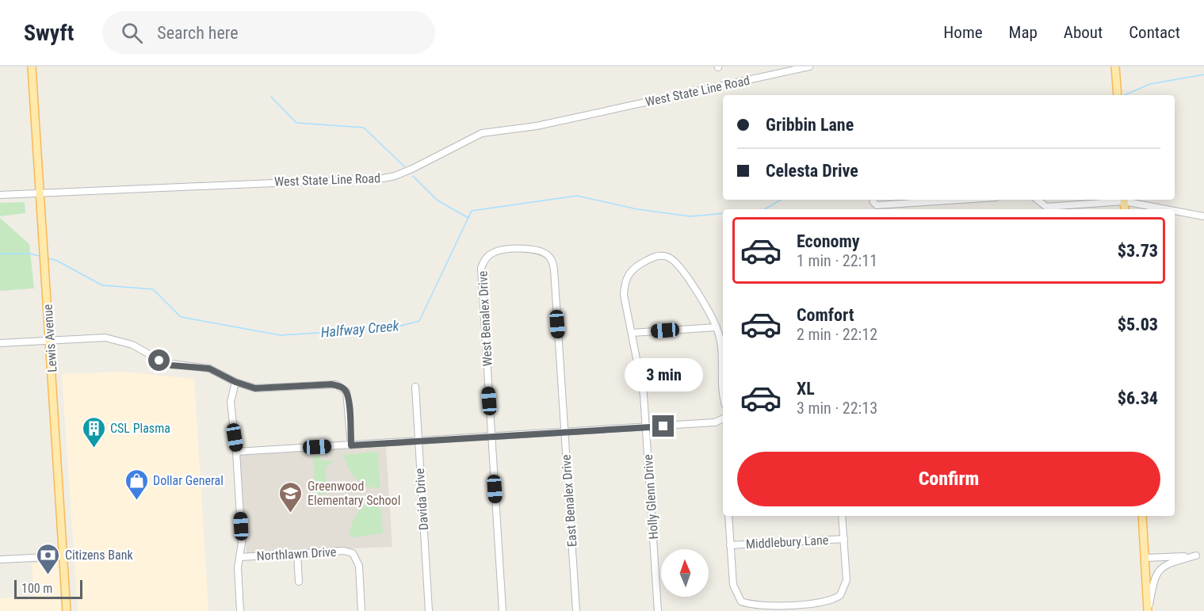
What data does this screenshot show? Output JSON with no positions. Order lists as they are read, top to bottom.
{
  "streets": {
    "main road": ["Lewis Avenue"],
    "street": [
      "West State Line Road",
      "West Benalex Drive",
      "Holly Glenn Drive",
      "Davida Drive",
      "East Benalex Drive",
      "Middlebury Lane",
      "Northlawn Drive"
    ]
  },
  "crossings": [
    ["West State Line Road", "Lewis Avenue"],
    ["West Benalex Drive", "East Benalex Drive"]
  ],
  "water": ["Halfway Creek"],
  "places": {
    "building": ["CSL Plasma"],
    "shop": ["Dollar General"],
    "school or university": ["Greenwood Elementary School"],
    "bank": ["Citizens Bank"]
  },
  "scale_bar": "100 m",
  "north": "top",
  "page": {
    "header": "Swyft",
    "search": "Search here",
    "nav": [
      "Home",
      "Map",
      "About",
      "Contact"
    ],
    "banner": ["Gribbin Lane", "Celesta Drive"],
    "list": [
      {
        "name": "Economy",
        "note": "1 min · 22:11",
        "value": "$3.73"
      },
      {
        "name": "Comfort",
        "note": "2 min · 22:12",
        "value": "$5.03"
      },
      {
        "name": "XL",
        "note": "3 min · 22:13",
        "value": "$6.34"
      }
    ],
    "bubble": "3 min",
    "buttons": "Confirm",
    "scale": "100 m"
  }
}
